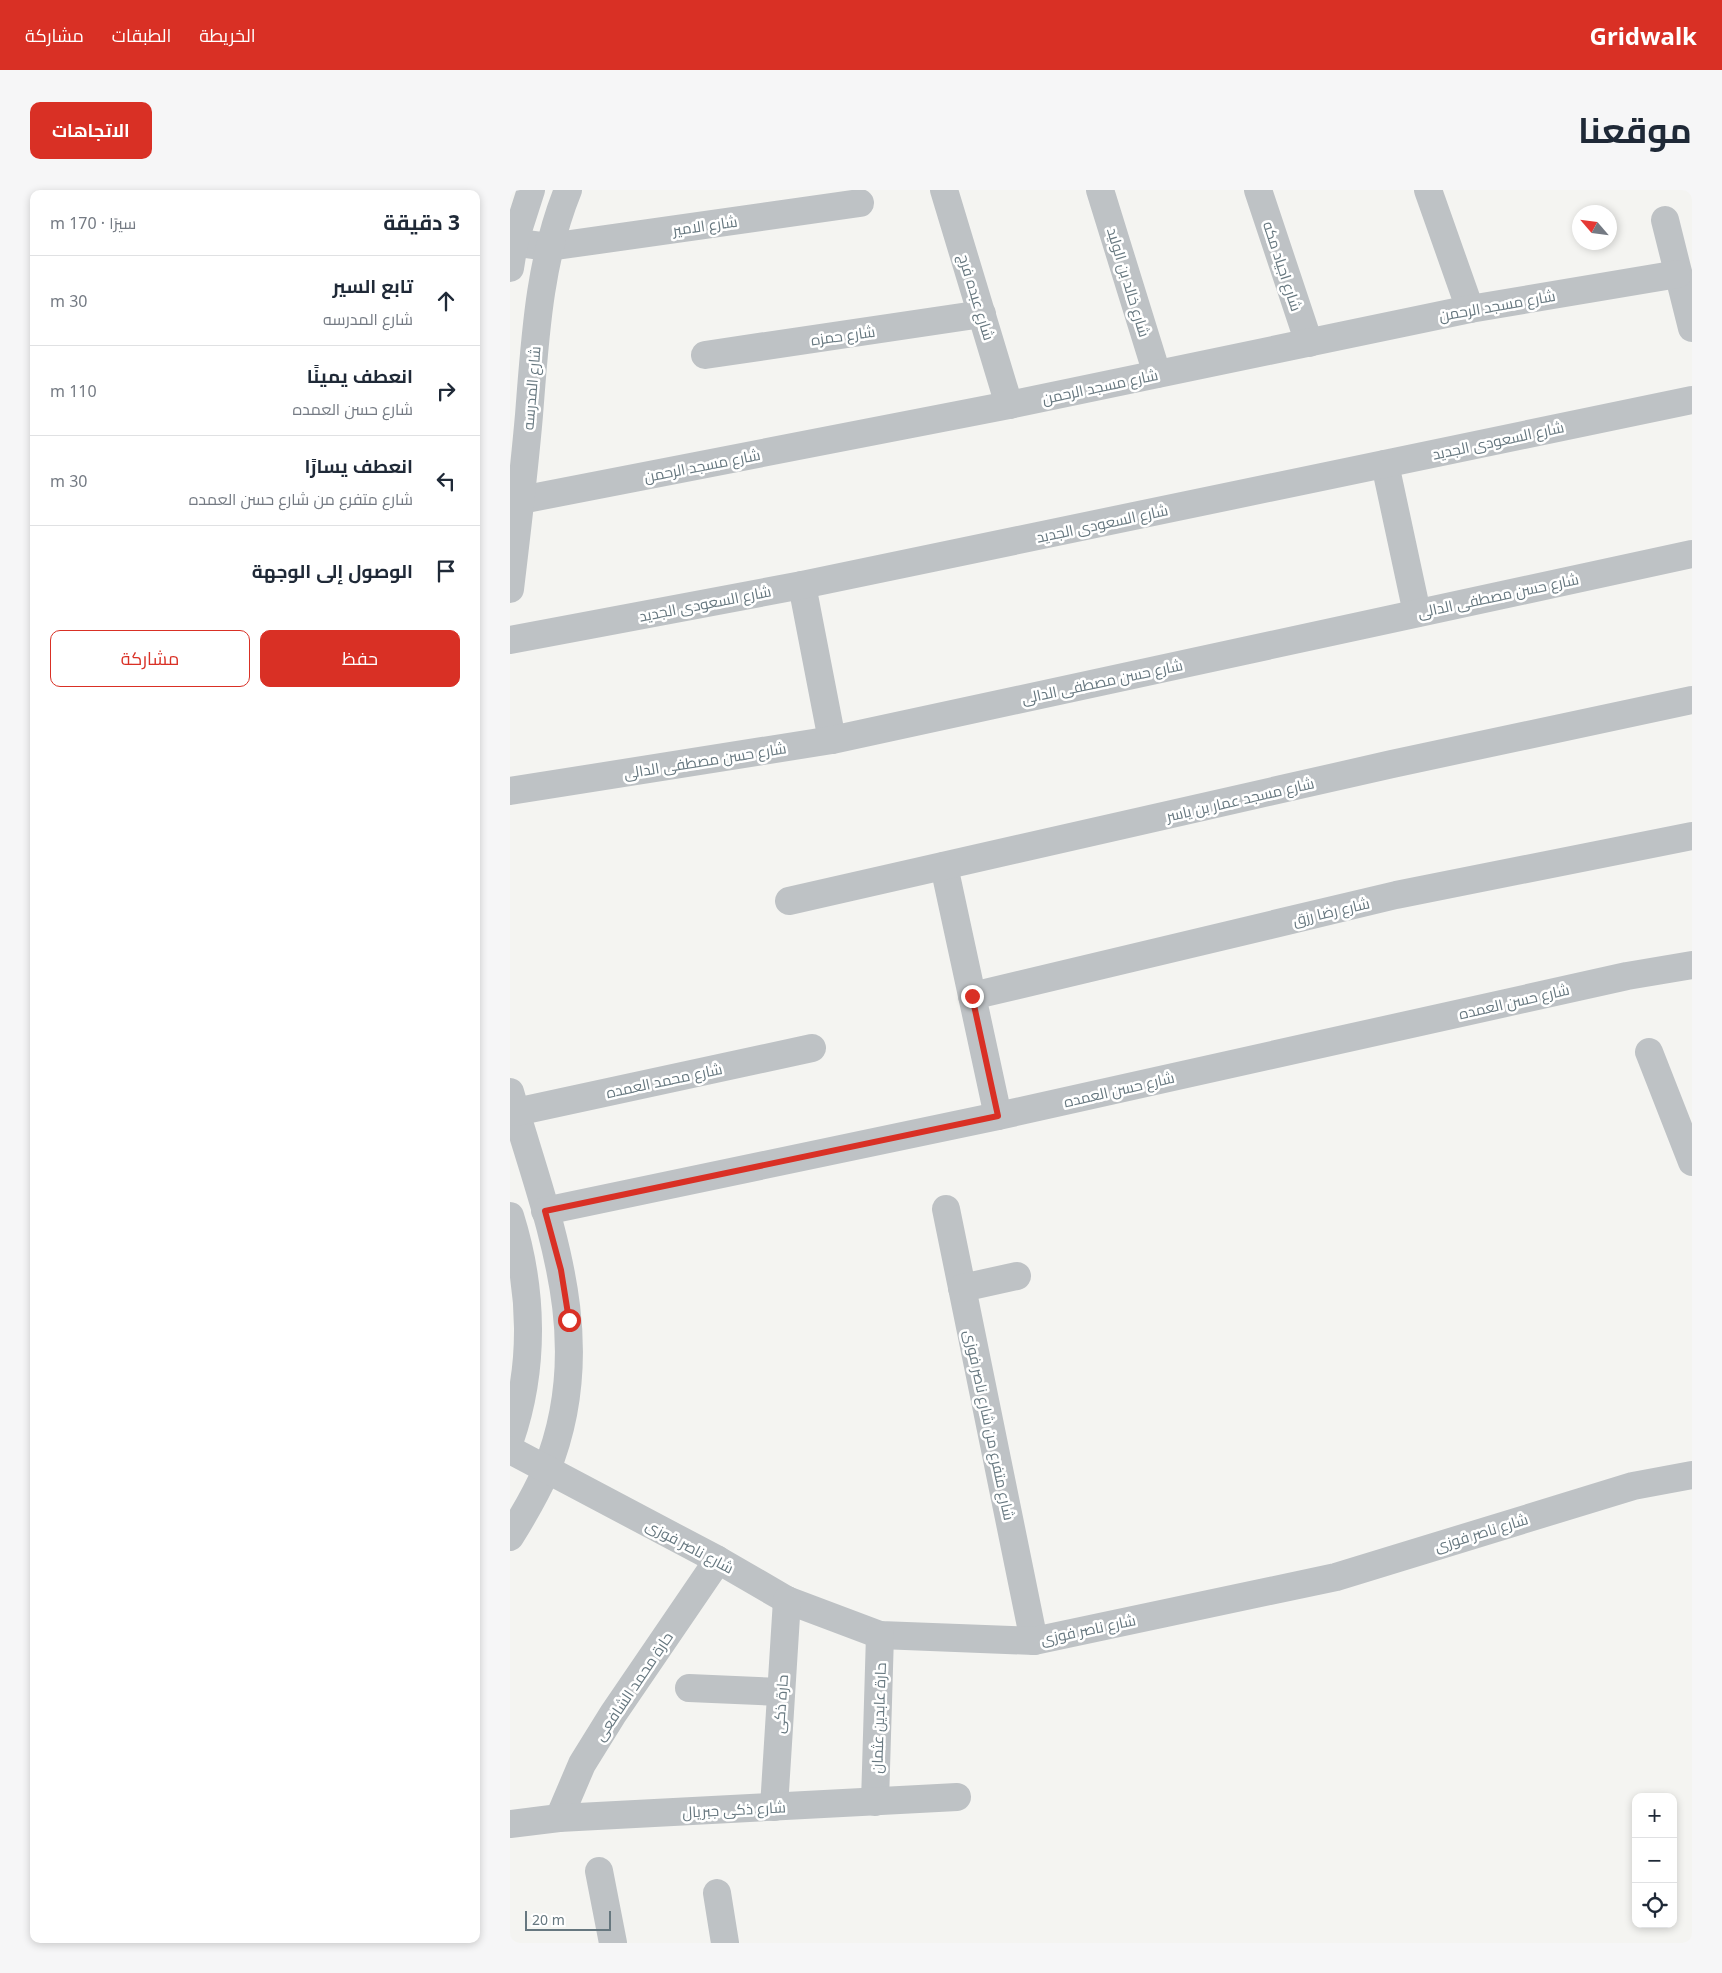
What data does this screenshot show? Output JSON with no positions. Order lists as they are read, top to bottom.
{
  "streets": {
    "street": [
      "شارع الامير",
      "شارع اجياد مكه",
      "شارع خالد بن الوليد",
      "شارع عبده فرج",
      "شارع مسجد الرحمن",
      "شارع حمزه",
      "شارع المدرسه",
      "شارع السعودى الجديد",
      "شارع حسن مصطفى الدالى",
      "شارع مسجد عمار بن ياسر",
      "شارع رضا رزق",
      "شارع حسن العمده",
      "شارع محمد العمده",
      "شارع متفرع من شارع ناصر فوزى",
      "شارع ناصر فوزى",
      "حارة محمد الشافعى",
      "حارة ذكى",
      "حارة عابدين عثمان",
      "شارع ذكى جبريال"
    ]
  },
  "crossings": [
    ["شارع الامير", "شارع المدرسه"],
    ["شارع اجياد مكه", "شارع مسجد الرحمن"],
    ["شارع خالد بن الوليد", "شارع مسجد الرحمن"],
    ["شارع عبده فرج", "شارع مسجد الرحمن"],
    ["شارع عبده فرج", "شارع حمزه"],
    ["شارع مسجد الرحمن", "شارع المدرسه"],
    ["شارع متفرع من شارع ناصر فوزى", "شارع ناصر فوزى"],
    ["شارع ناصر فوزى", "حارة محمد الشافعى"],
    ["شارع ناصر فوزى", "حارة ذكى"],
    ["شارع ناصر فوزى", "حارة عابدين عثمان"],
    ["حارة محمد الشافعى", "شارع ذكى جبريال"],
    ["حارة ذكى", "شارع ذكى جبريال"],
    ["حارة عابدين عثمان", "شارع ذكى جبريال"]
  ],
  "scale_bar": "20 m",
  "north": "top left",
  "page": {
    "header": "Gridwalk",
    "nav": ["الخريطة", "الطبقات", "مشاركة"],
    "title": "موقعنا",
    "buttons": [
      "الاتجاهات",
      ["حفظ", "مشاركة"]
    ],
    "heading": ["3 دقيقة", "سيرًا · 170 m"],
    "list": [
      ["تابع السير", "شارع المدرسه", "30 m"],
      ["انعطف يمينًا", "شارع حسن العمده", "110 m"],
      ["انعطف يسارًا", "شارع متفرع من شارع حسن العمده", "30 m"],
      "الوصول إلى الوجهة"
    ],
    "map_buttons": ["+", "−"],
    "scale": "20 m"
  }
}
